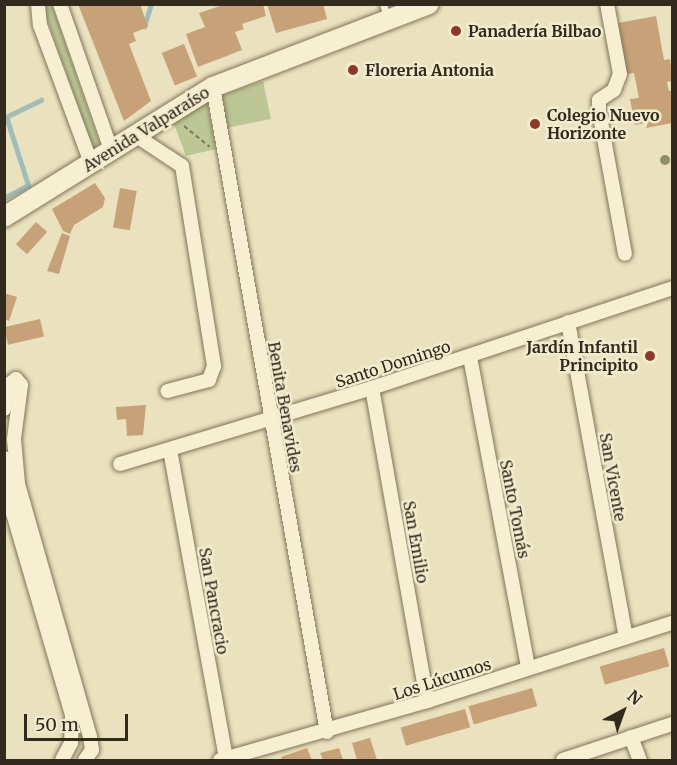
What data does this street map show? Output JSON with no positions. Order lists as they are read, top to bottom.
{
  "streets": {
    "main road": ["Avenida Valparaíso"],
    "street": [
      "Santo Domingo",
      "Benita Benavides",
      "San Vicente",
      "Santo Tomás",
      "San Emilio",
      "San Pancracio",
      "Los Lúcumos"
    ]
  },
  "crossings": [
    ["Avenida Valparaíso", "Benita Benavides"],
    ["Santo Domingo", "Benita Benavides"],
    ["Santo Domingo", "San Vicente"],
    ["Santo Domingo", "Santo Tomás"],
    ["Santo Domingo", "San Emilio"],
    ["Santo Domingo", "San Pancracio"],
    ["Benita Benavides", "Los Lúcumos"],
    ["San Vicente", "Los Lúcumos"],
    ["Santo Tomás", "Los Lúcumos"],
    ["San Emilio", "Los Lúcumos"],
    ["San Pancracio", "Los Lúcumos"]
  ],
  "places": [
    "Panadería Bilbao",
    "Floreria Antonia",
    "Colegio Nuevo Horizonte",
    "Jardín Infantil Principito"
  ],
  "scale_bar": "50 m",
  "north": "top right"
}
